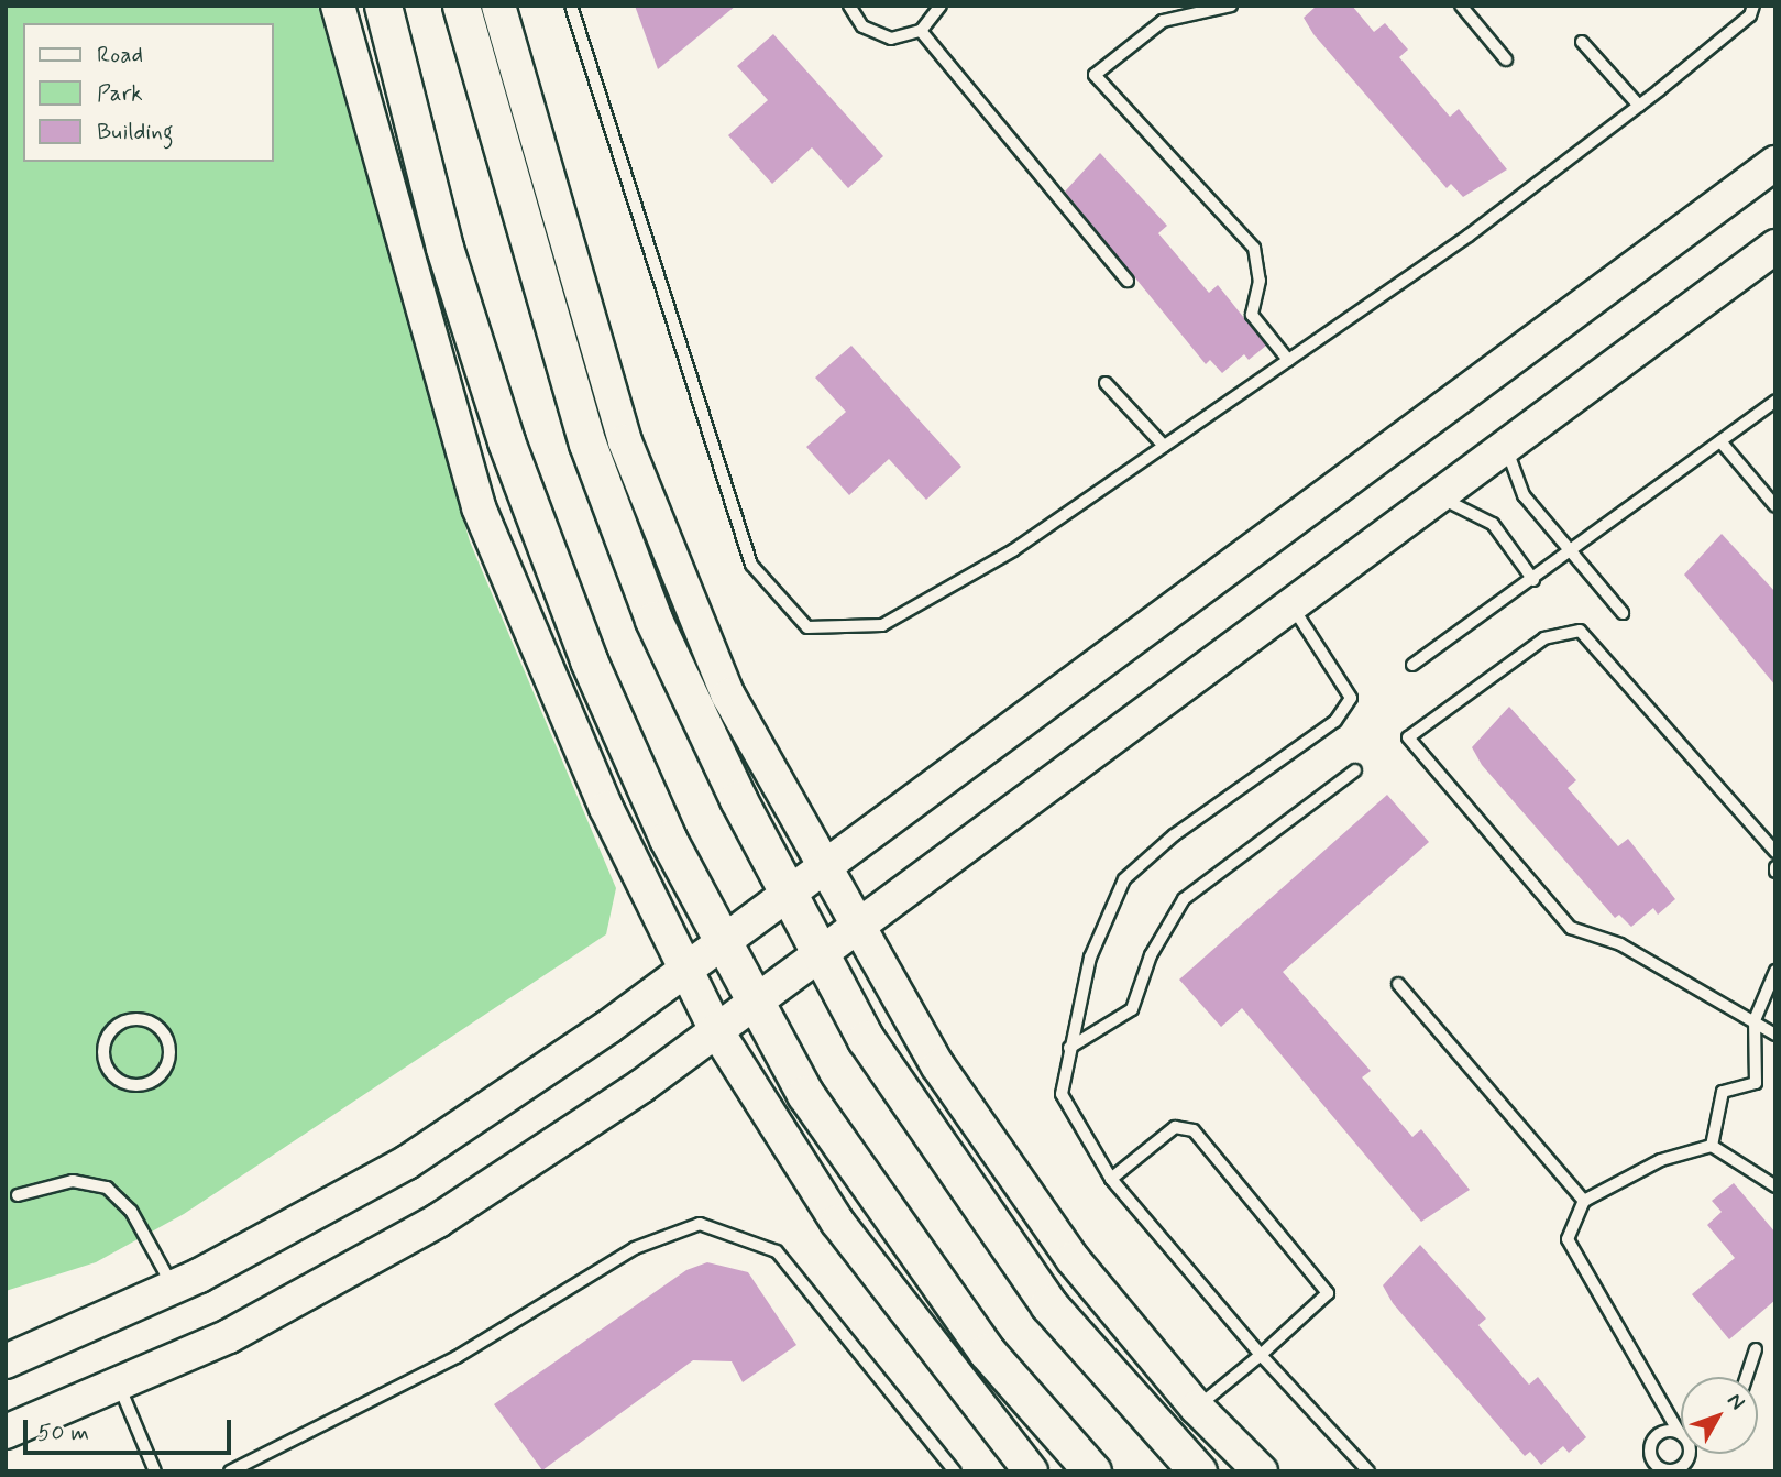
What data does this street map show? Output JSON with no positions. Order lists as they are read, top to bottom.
{
  "legend": ["Road", "Park", "Building"],
  "scale_bar": "50 m",
  "north": "top right"
}
